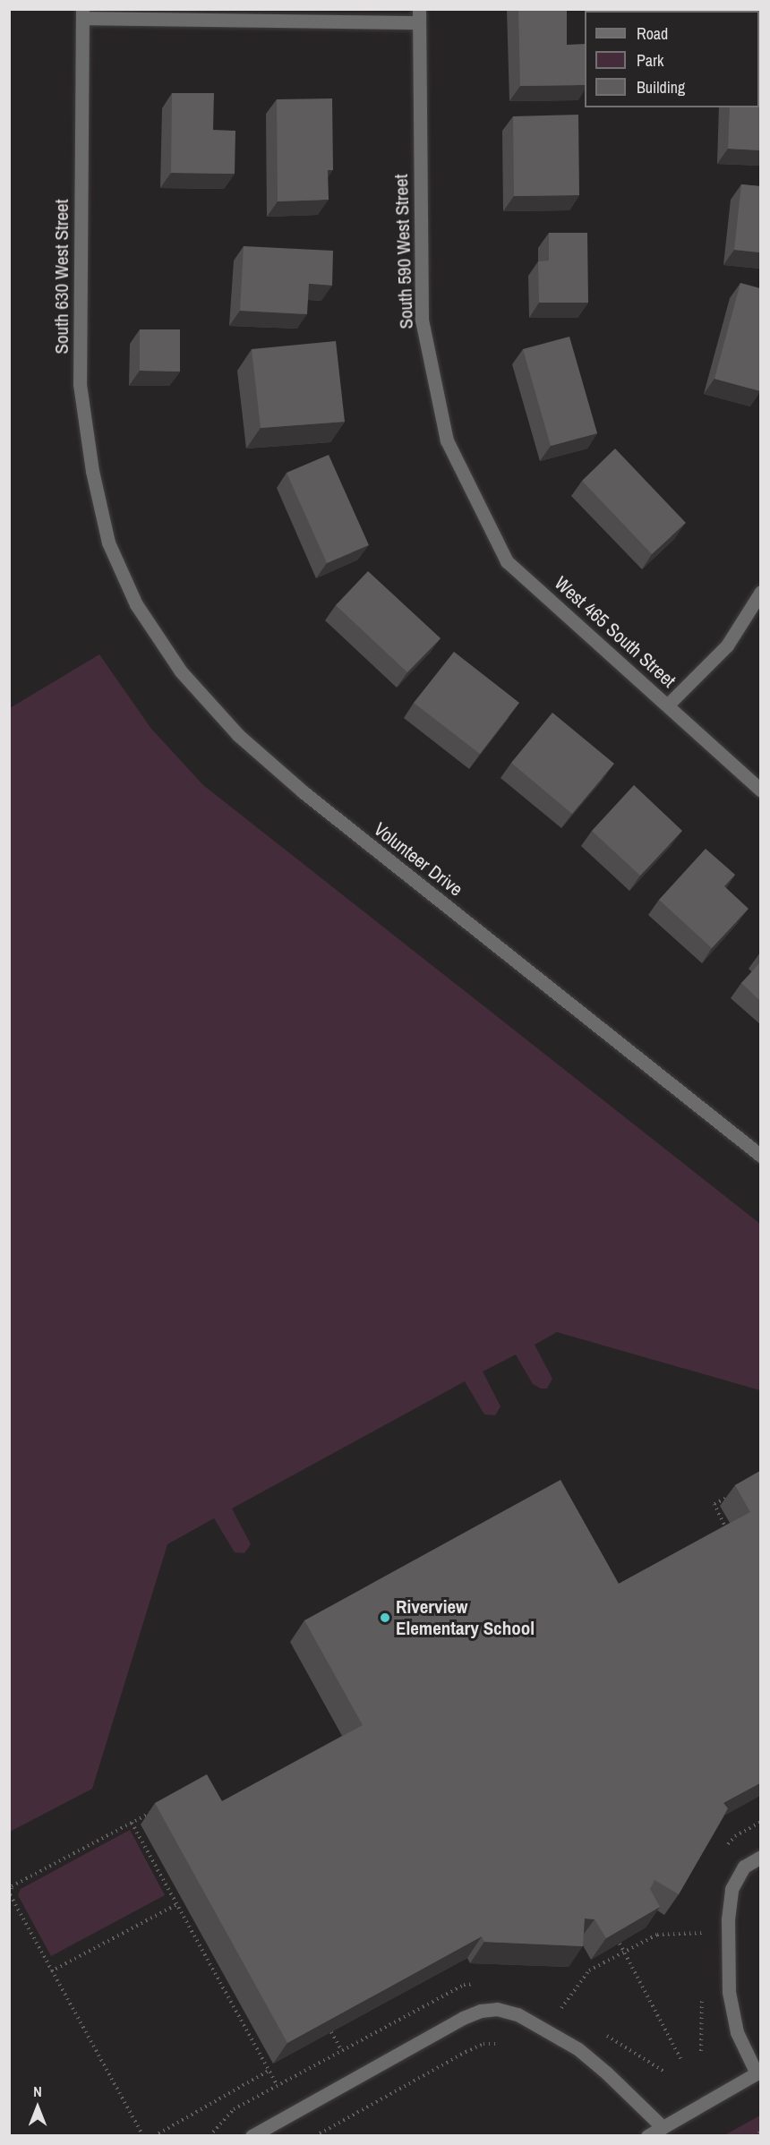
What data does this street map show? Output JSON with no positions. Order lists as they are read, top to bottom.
{
  "streets": {
    "street": [
      "South 590 West Street",
      "South 630 West Street",
      "West 465 South Street",
      "Volunteer Drive"
    ]
  },
  "crossings": [
    ["South 590 West Street", "West 465 South Street"],
    ["South 630 West Street", "Volunteer Drive"]
  ],
  "places": ["Riverview Elementary School"],
  "legend": ["Road", "Park", "Building"],
  "north": "top"
}
